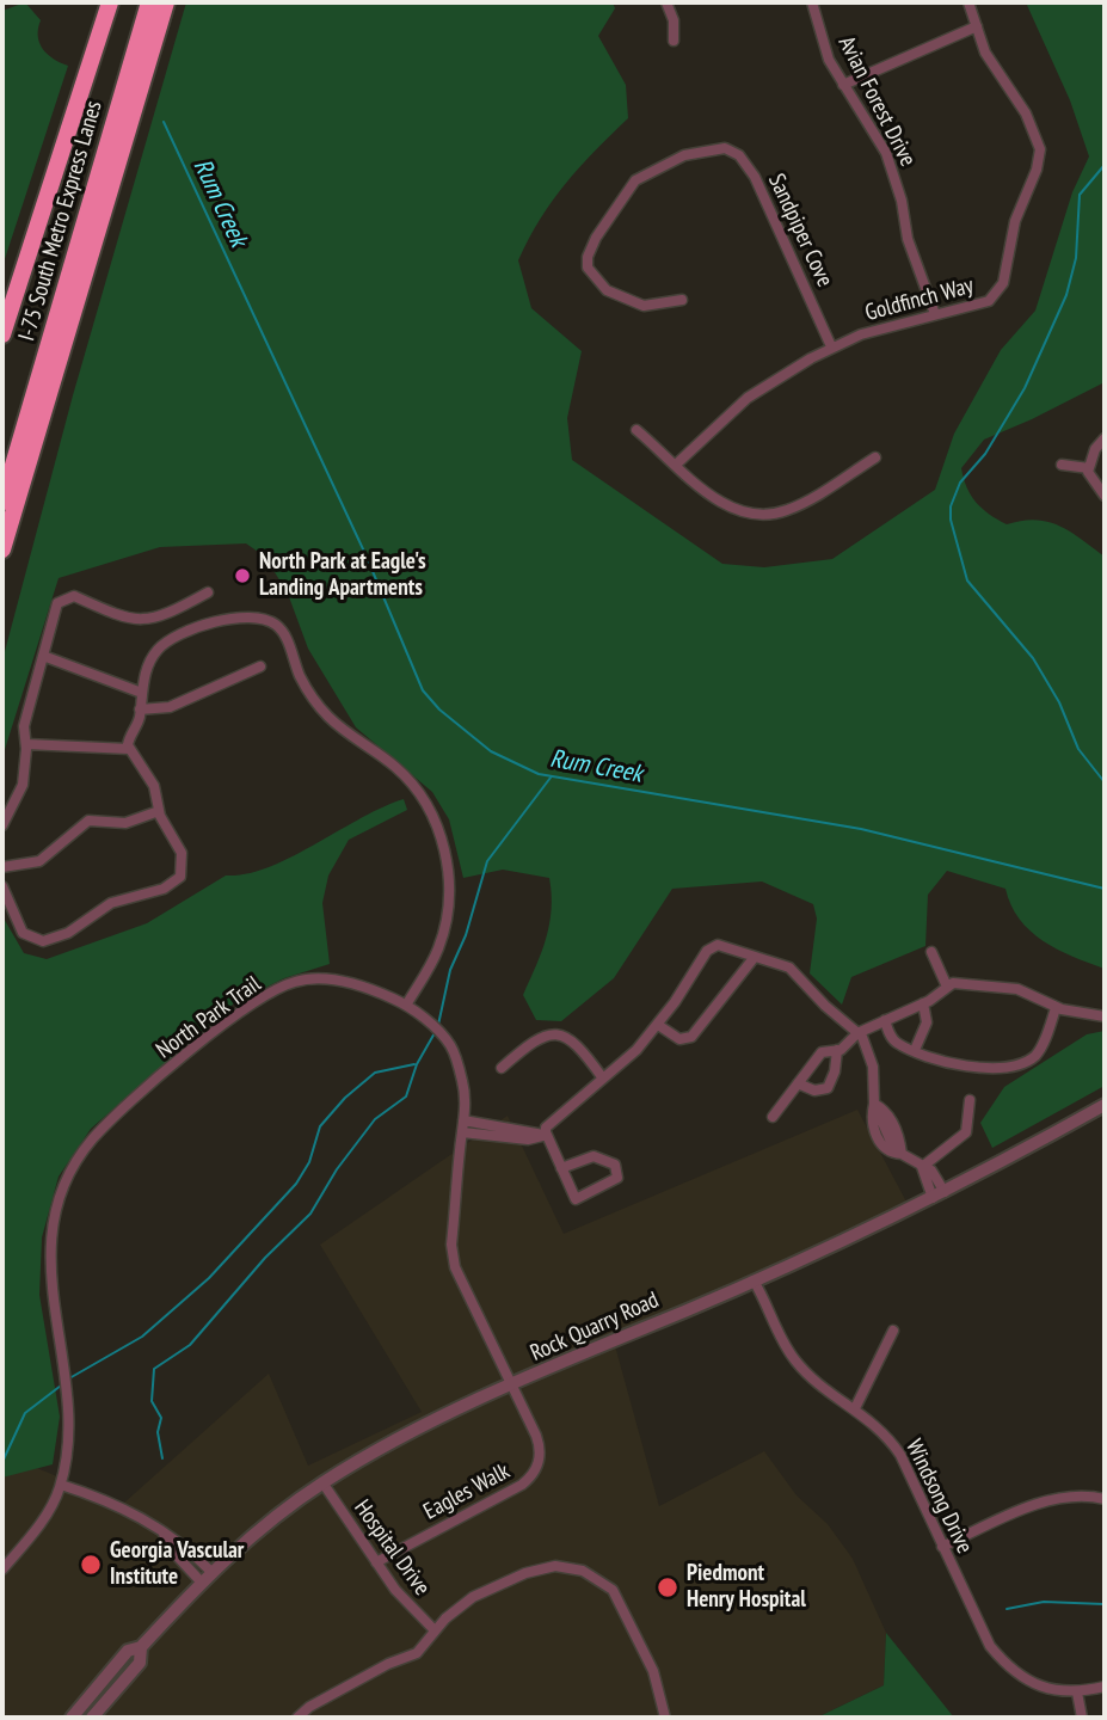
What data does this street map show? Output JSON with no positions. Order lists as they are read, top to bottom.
{
  "streets": {
    "highway": ["I-75 South Metro Express Lanes"],
    "street": [
      "Avian Forest Drive",
      "Sandpiper Cove",
      "Goldfinch Way",
      "North Park Trail",
      "Rock Quarry Road",
      "Eagles Walk",
      "Windsong Drive",
      "Hospital Drive"
    ]
  },
  "crossings": [
    ["Avian Forest Drive", "Goldfinch Way"],
    ["Sandpiper Cove", "Goldfinch Way"],
    ["North Park Trail", "Rock Quarry Road"],
    ["North Park Trail", "Eagles Walk"],
    ["Rock Quarry Road", "Eagles Walk"],
    ["Rock Quarry Road", "Windsong Drive"],
    ["Rock Quarry Road", "Hospital Drive"],
    ["Eagles Walk", "Hospital Drive"]
  ],
  "water": ["Rum Creek"],
  "places": ["North Park at Eagle's Landing Apartments", "Georgia Vascular Institute", "Piedmont Henry Hospital"]
}
